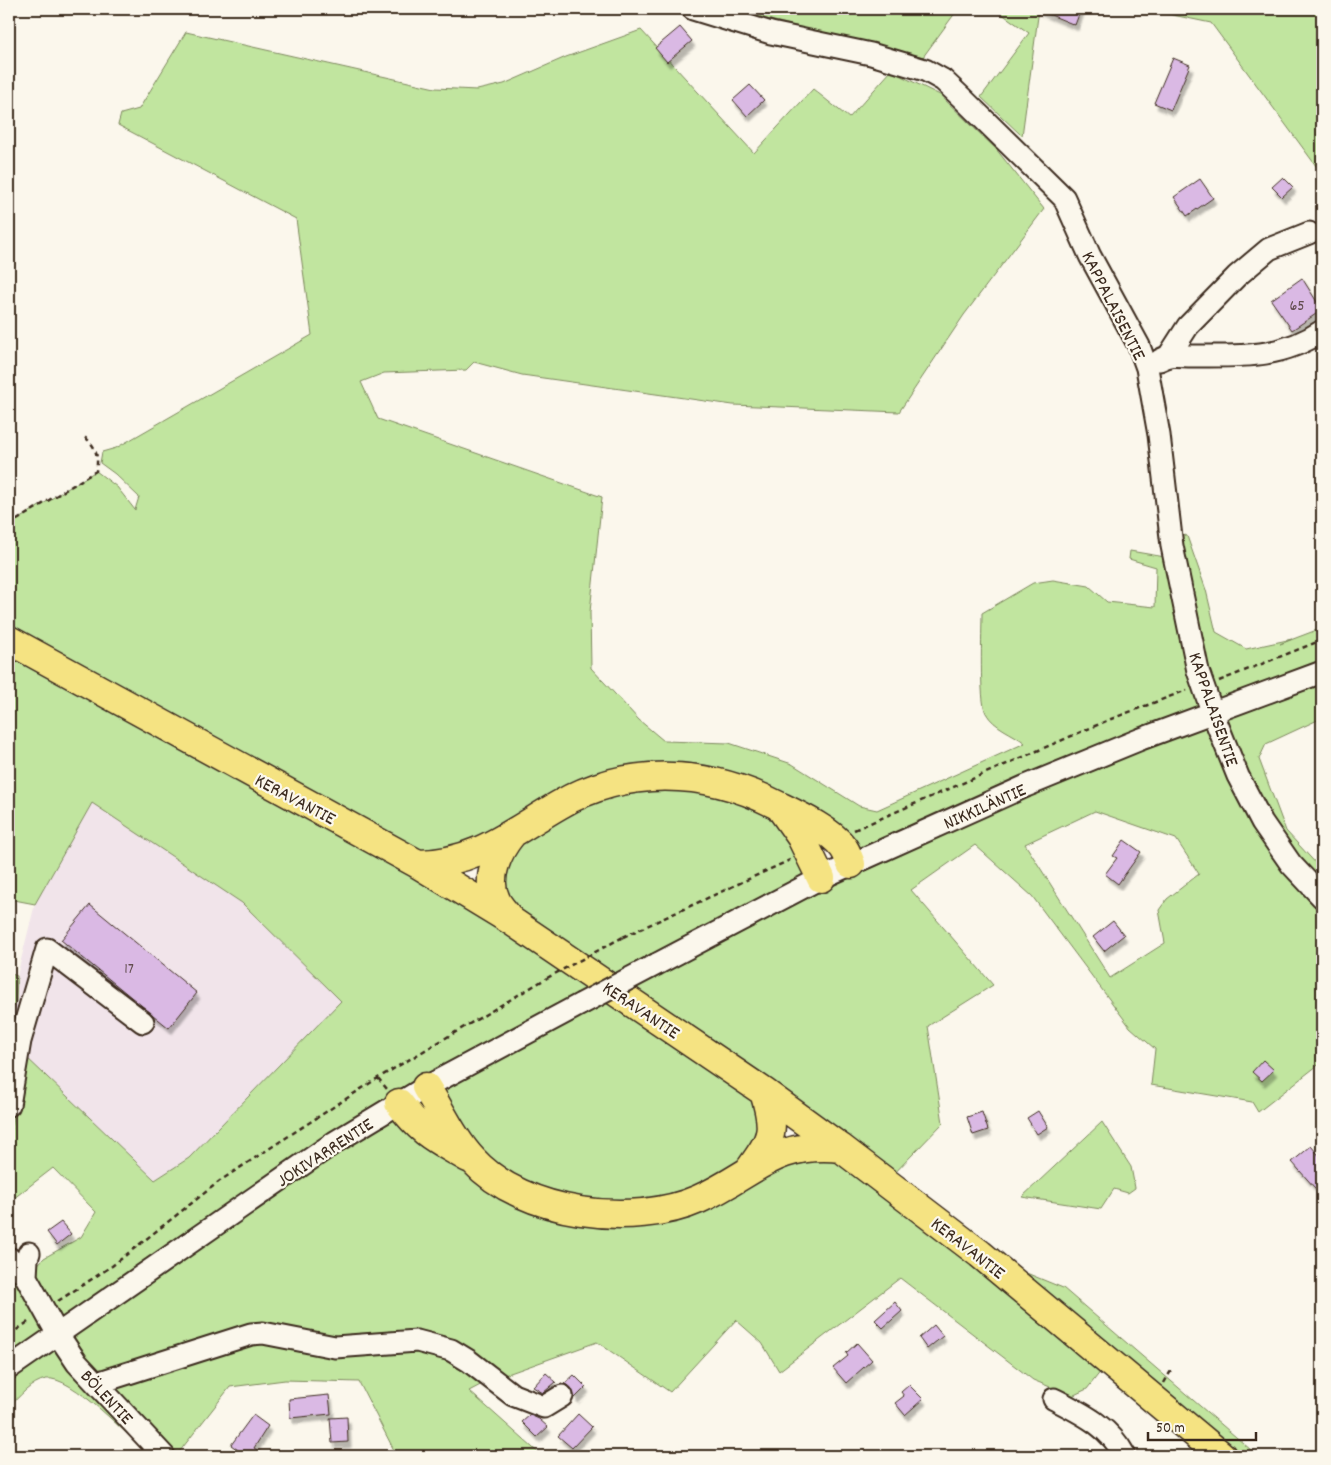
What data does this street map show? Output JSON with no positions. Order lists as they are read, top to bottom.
{
  "streets": {
    "main road": ["KERAVANTIE"],
    "street": [
      "KAPPALAISENTIE",
      "NIKKILÄNTIE",
      "JOKIVARRENTIE",
      "BÖLENTIE"
    ]
  },
  "crossings": [
    ["KAPPALAISENTIE", "NIKKILÄNTIE"],
    ["NIKKILÄNTIE", "JOKIVARRENTIE"],
    ["JOKIVARRENTIE", "BÖLENTIE"]
  ],
  "house_numbers": ["65", "17"],
  "scale_bar": "50 m"
}
